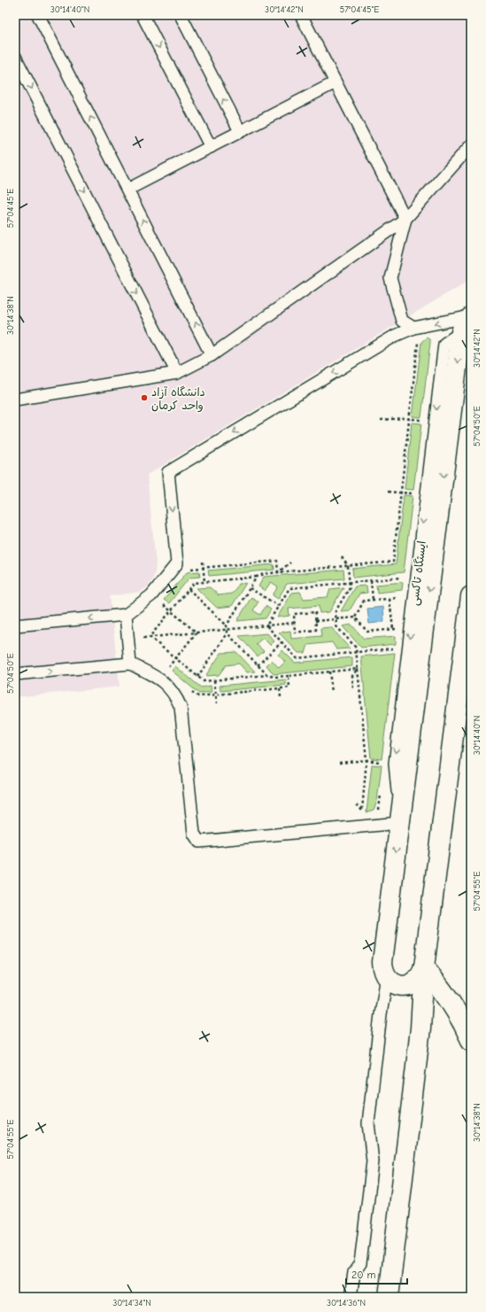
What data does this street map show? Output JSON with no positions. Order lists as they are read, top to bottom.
{
  "places": ["دانشگاه آزاد واحد کرمان"],
  "scale_bar": "20 m",
  "coordinates": [
    "30°14'40\"N",
    "30°14'42\"N",
    "57°04'45\"E",
    "30°14'38\"N",
    "57°04'50\"E",
    "57°04'55\"E",
    "30°14'34\"N",
    "30°14'36\"N"
  ]
}
